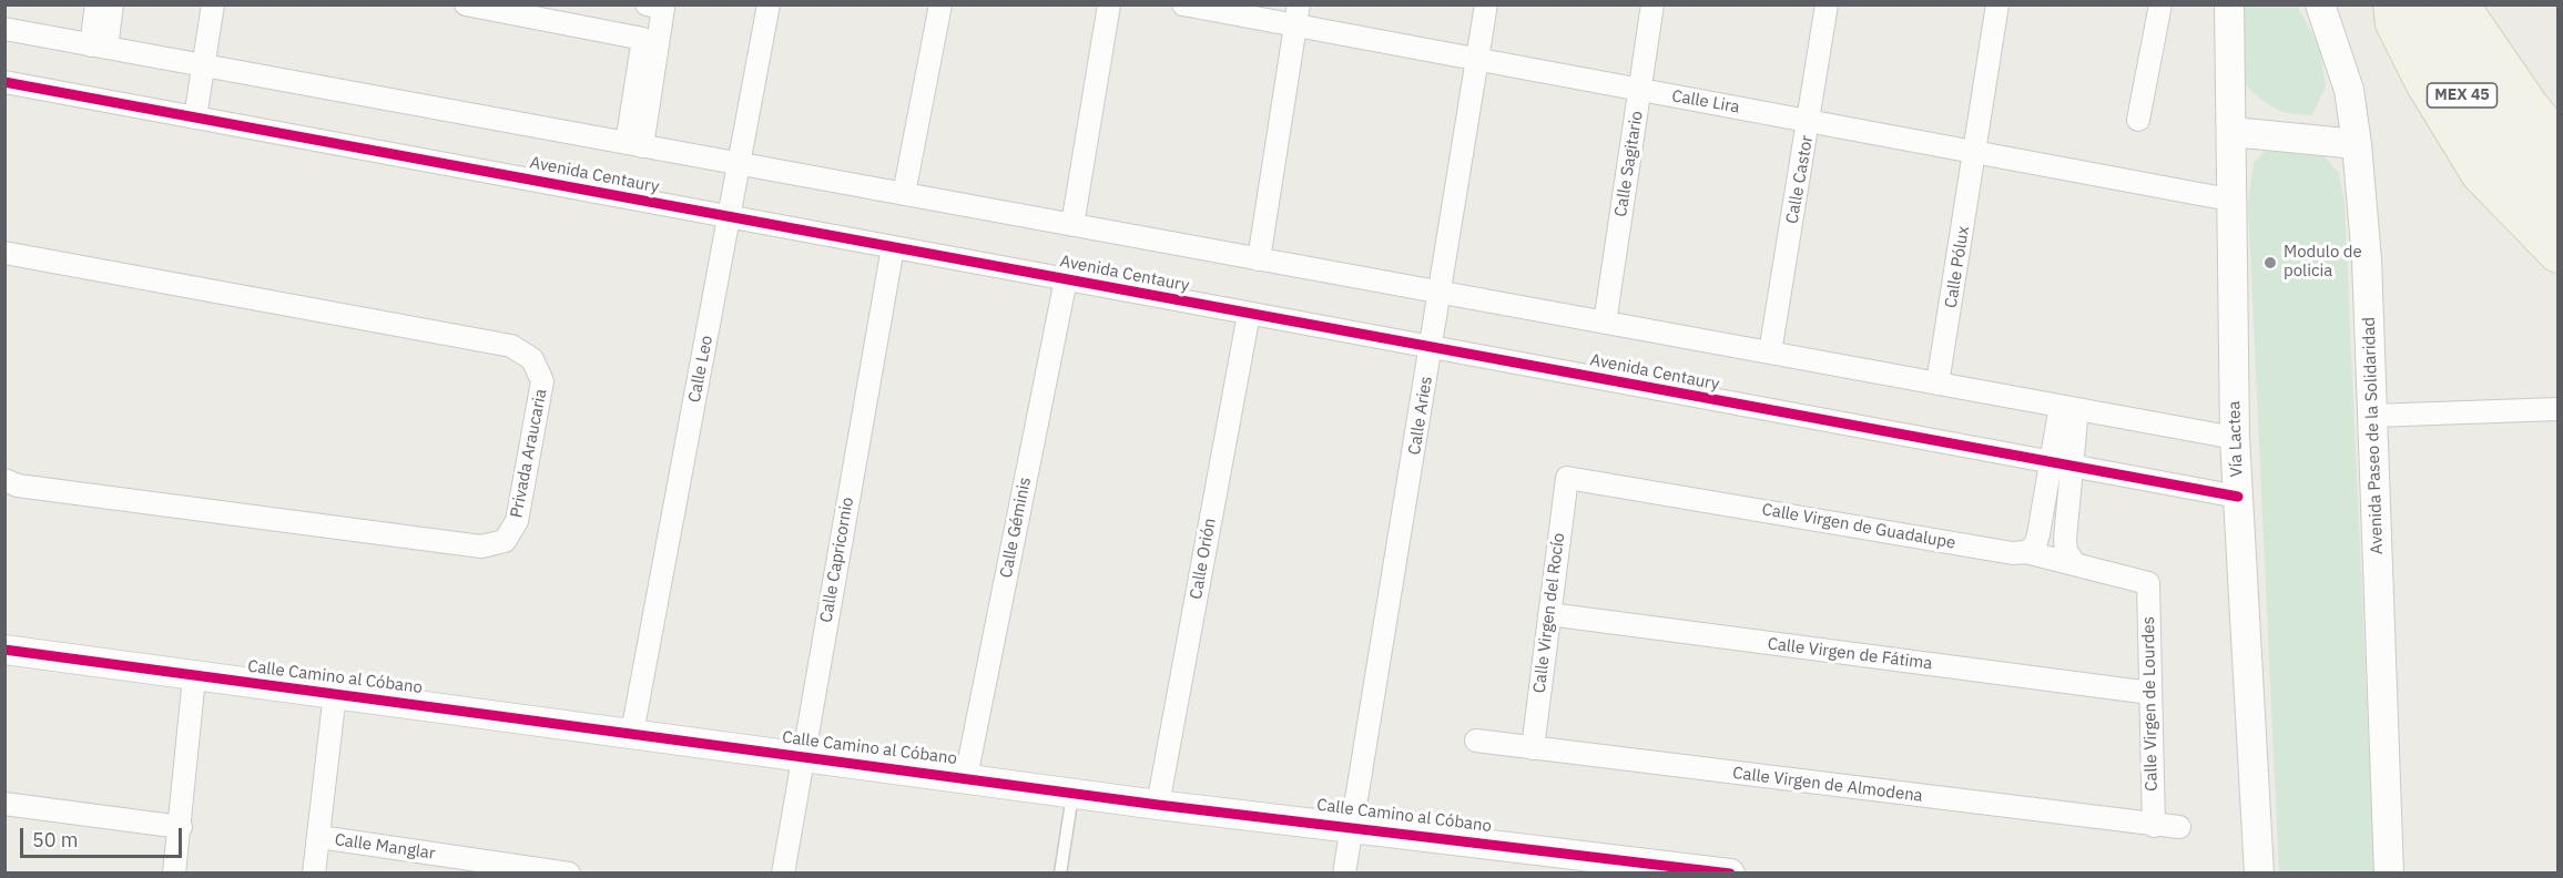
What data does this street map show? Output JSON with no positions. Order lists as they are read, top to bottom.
{
  "streets": {
    "main road": ["MEX 45"],
    "street": [
      "Calle Lira",
      "Calle Sagitario",
      "Avenida Centaury",
      "Calle Castor",
      "Calle Pólux",
      "Calle Leo",
      "Calle Aries",
      "Avenida Paseo de la Solidaridad",
      "Vía Lactea",
      "Privada Araucaria",
      "Calle Virgen de Guadalupe",
      "Calle Géminis",
      "Calle Orión",
      "Calle Capricornio",
      "Calle Virgen del Rocío",
      "Calle Virgen de Fátima",
      "Calle Camino al Cóbano",
      "Calle Virgen de Lourdes",
      "Calle Virgen de Almodena",
      "Calle Manglar"
    ]
  },
  "crossings": [
    ["Calle Lira", "Calle Sagitario"],
    ["Calle Lira", "Calle Castor"],
    ["Calle Lira", "Calle Pólux"],
    ["Calle Lira", "Calle Aries"],
    ["Calle Lira", "Vía Lactea"],
    ["Avenida Centaury", "Calle Leo"],
    ["Avenida Centaury", "Calle Aries"],
    ["Avenida Centaury", "Vía Lactea"],
    ["Avenida Centaury", "Calle Géminis"],
    ["Avenida Centaury", "Calle Orión"],
    ["Avenida Centaury", "Calle Capricornio"],
    ["Calle Leo", "Calle Camino al Cóbano"],
    ["Calle Aries", "Calle Camino al Cóbano"],
    ["Calle Virgen de Guadalupe", "Calle Virgen del Rocío"],
    ["Calle Virgen de Guadalupe", "Calle Virgen de Lourdes"],
    ["Calle Géminis", "Calle Camino al Cóbano"],
    ["Calle Orión", "Calle Camino al Cóbano"],
    ["Calle Capricornio", "Calle Camino al Cóbano"],
    ["Calle Virgen del Rocío", "Calle Virgen de Fátima"],
    ["Calle Virgen del Rocío", "Calle Virgen de Almodena"],
    ["Calle Virgen de Fátima", "Calle Virgen de Lourdes"],
    ["Calle Virgen de Lourdes", "Calle Virgen de Almodena"]
  ],
  "places": ["Modulo de policia"],
  "scale_bar": "50 m"
}
